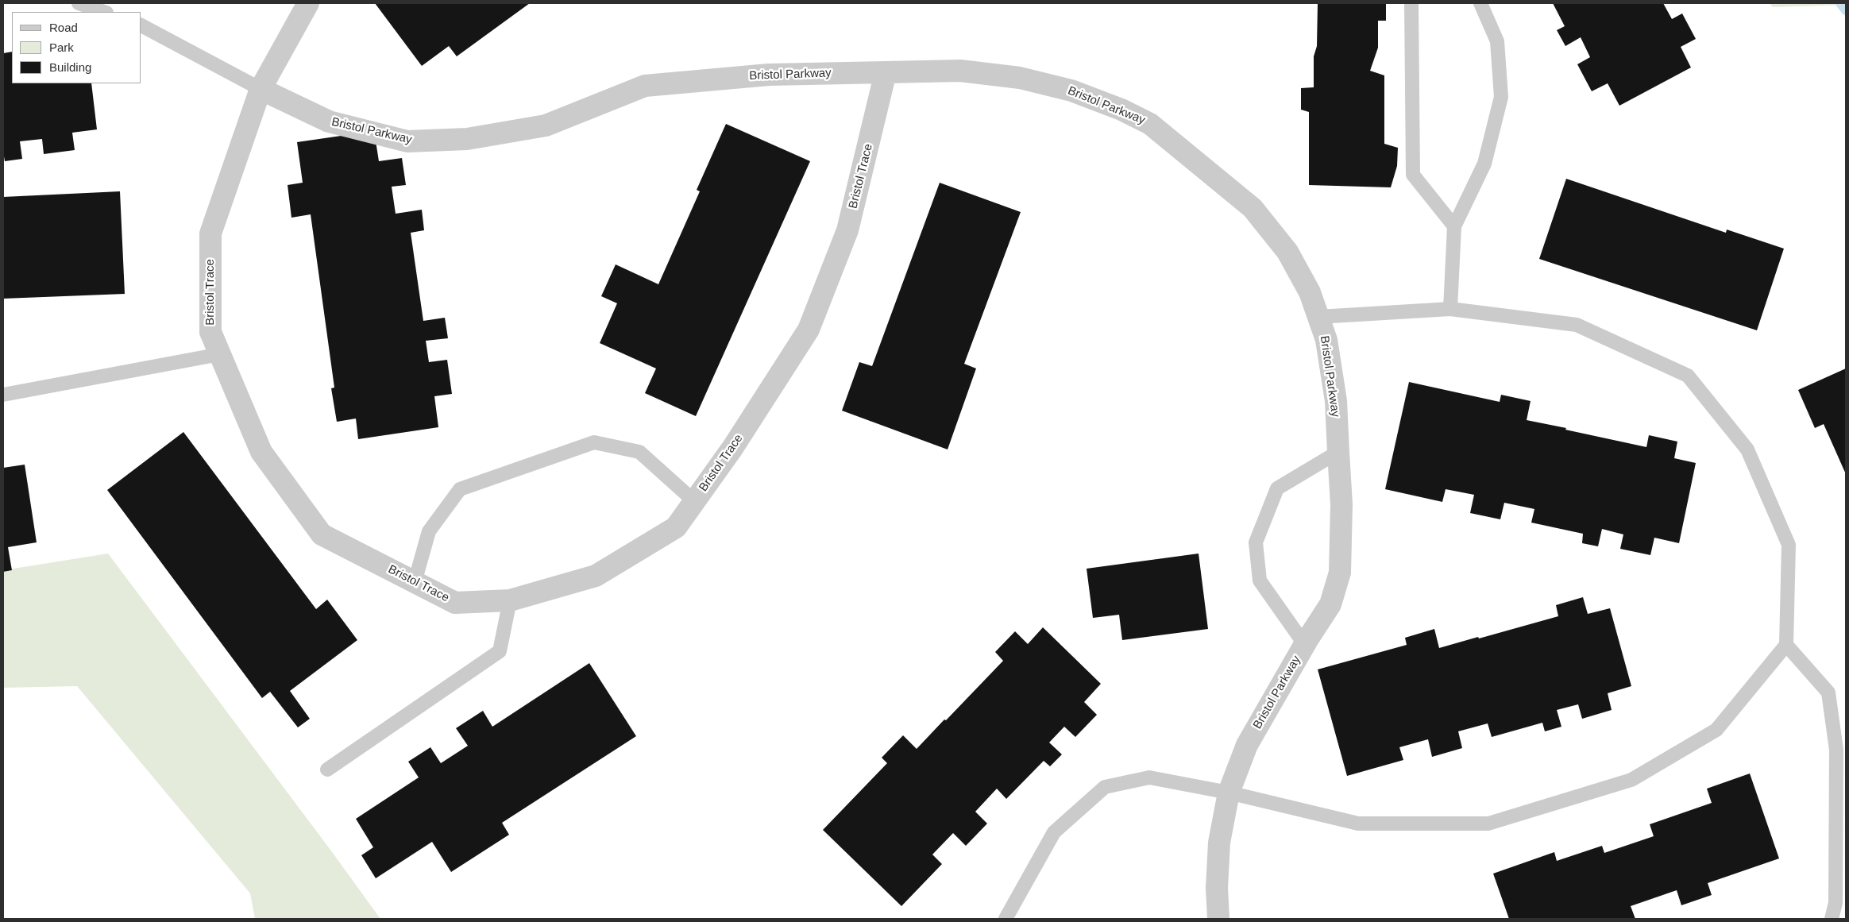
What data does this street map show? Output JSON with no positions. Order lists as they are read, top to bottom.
{
  "streets": {
    "street": ["Bristol Parkway", "Bristol Trace"]
  },
  "crossings": [
    ["Bristol Parkway", "Bristol Trace"]
  ],
  "legend": ["Road", "Park", "Building"]
}
